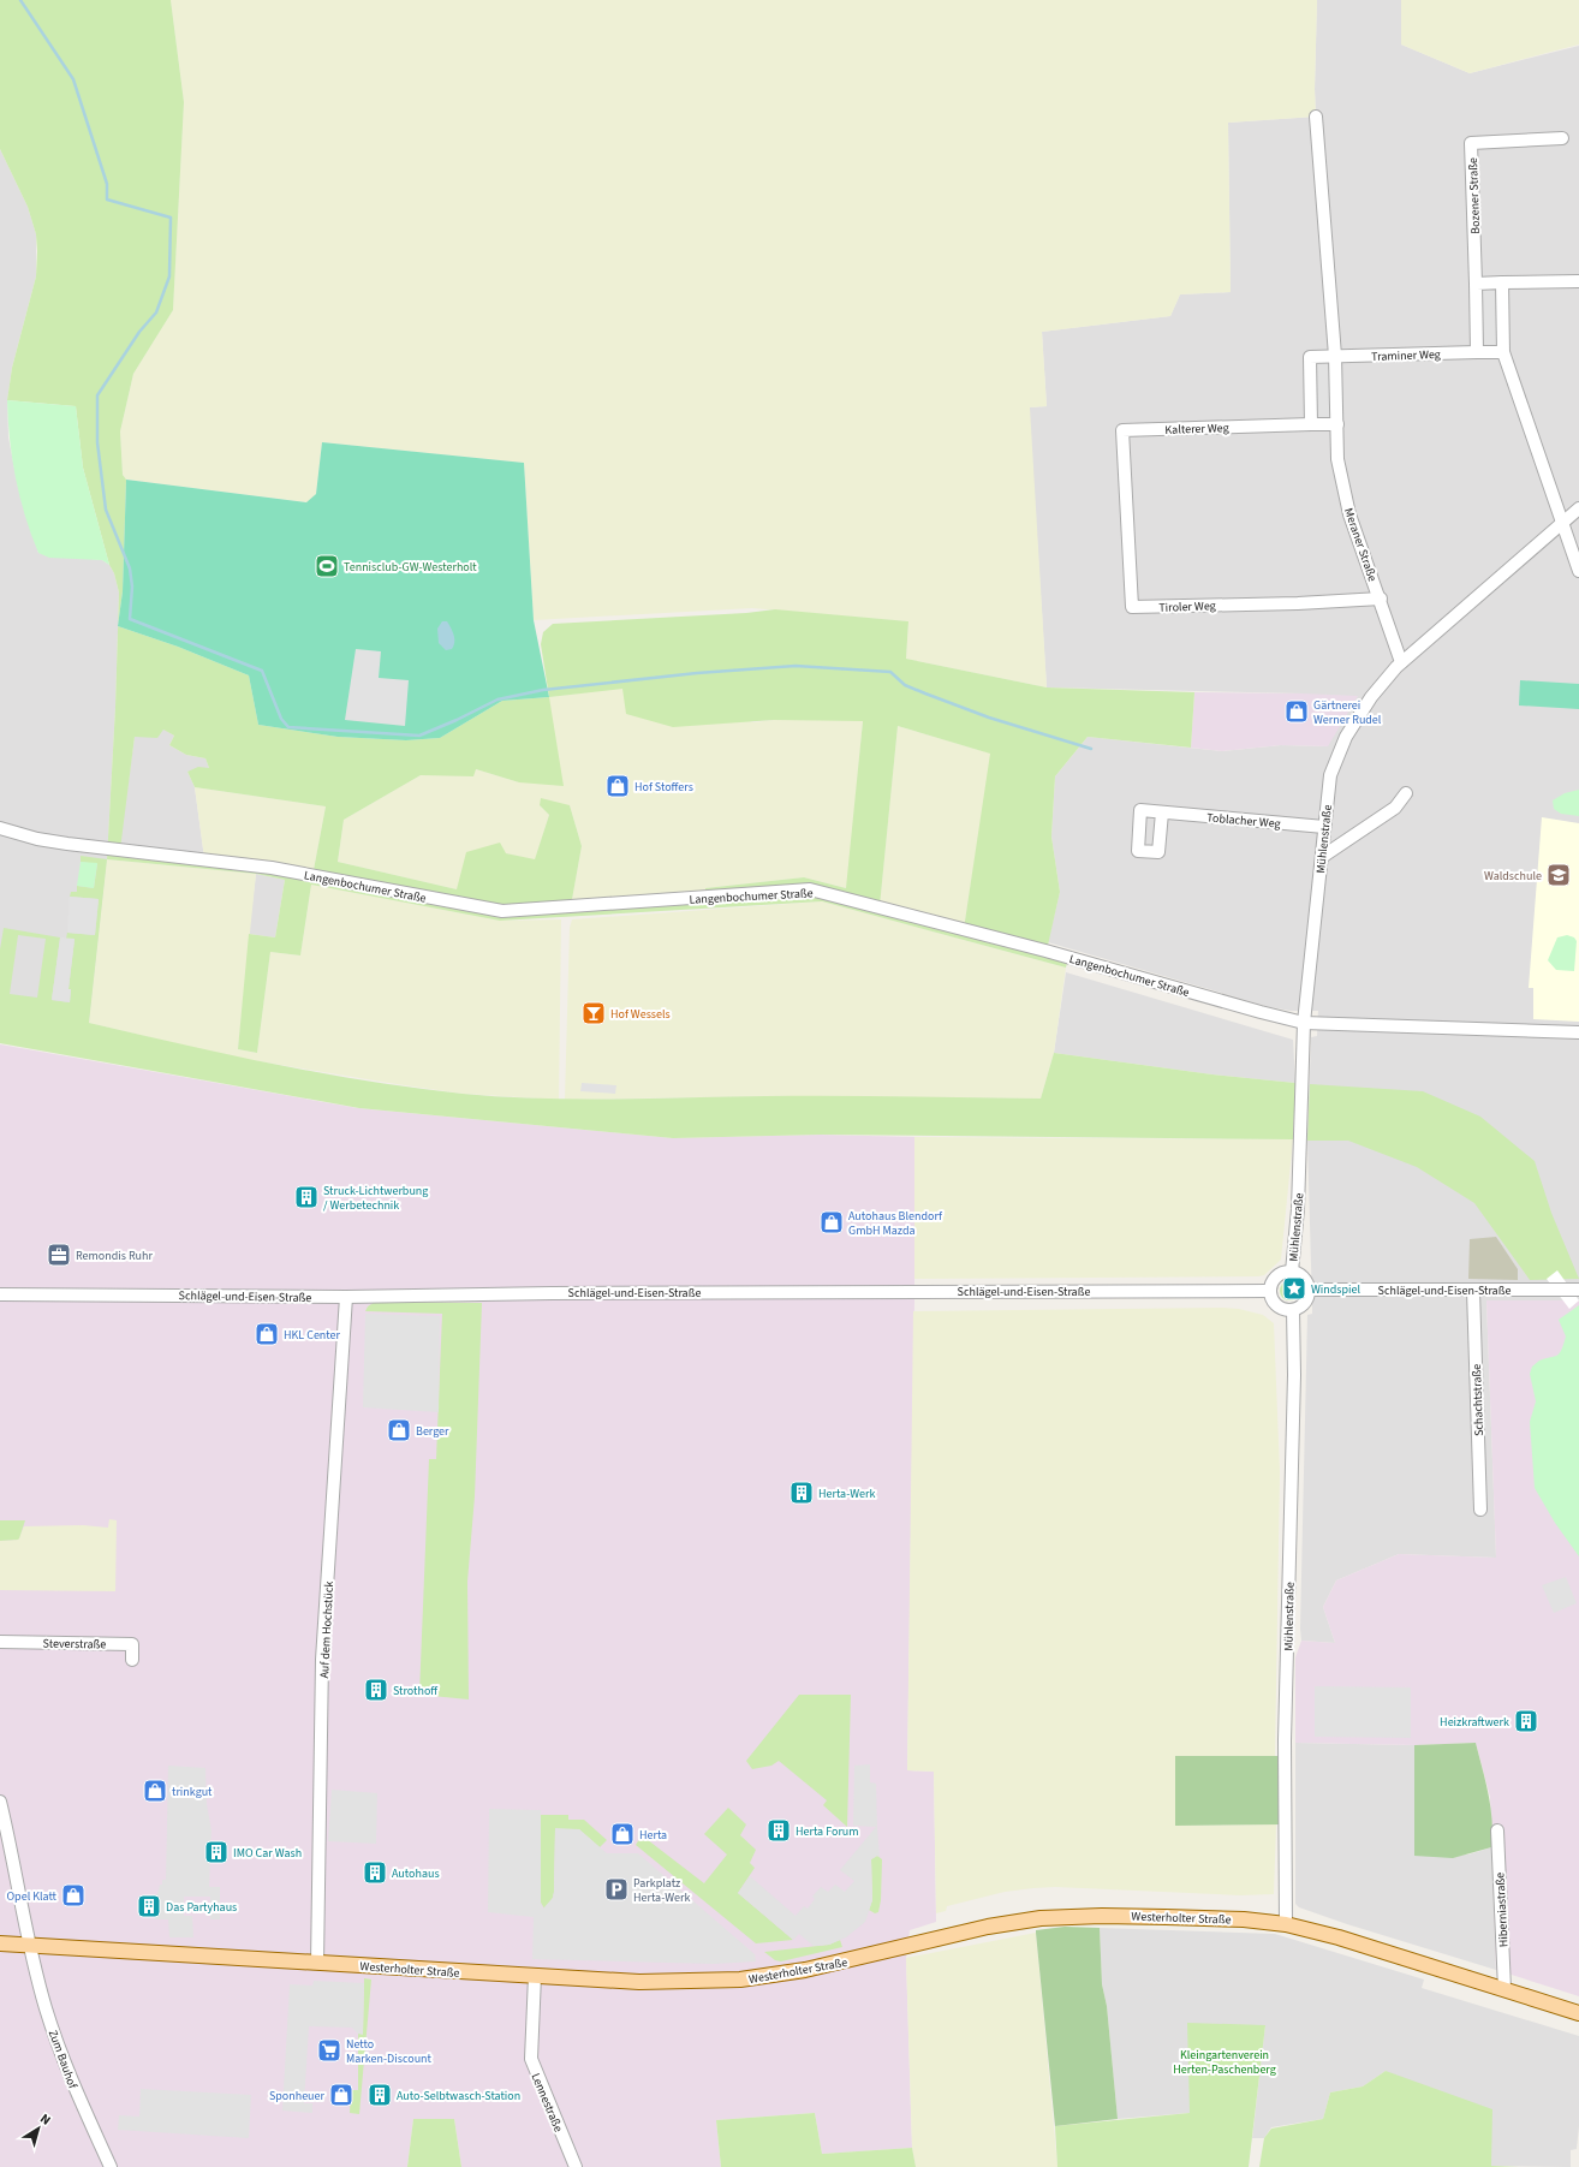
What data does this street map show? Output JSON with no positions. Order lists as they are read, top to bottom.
{
  "streets": {
    "main road": ["Westerholter Straße"],
    "street": [
      "Bozener Straße",
      "Traminer Weg",
      "Kalterer Weg",
      "Meraner Straße",
      "Tiroler Weg",
      "Toblacher Weg",
      "Mühlenstraße",
      "Langenbochumer Straße",
      "Schlägel-und-Eisen-Straße",
      "Schachtstraße",
      "Auf dem Hochstück",
      "Steverstraße",
      "Hiberniastraße",
      "Zum Bauhof",
      "Lennestraße"
    ]
  },
  "crossings": [
    ["Bozener Straße", "Traminer Weg"],
    ["Traminer Weg", "Meraner Straße"],
    ["Kalterer Weg", "Tiroler Weg"],
    ["Meraner Straße", "Tiroler Weg"],
    ["Meraner Straße", "Mühlenstraße"],
    ["Toblacher Weg", "Mühlenstraße"],
    ["Mühlenstraße", "Langenbochumer Straße"],
    ["Mühlenstraße", "Schlägel-und-Eisen-Straße"],
    ["Mühlenstraße", "Westerholter Straße"],
    ["Schlägel-und-Eisen-Straße", "Schachtstraße"],
    ["Schlägel-und-Eisen-Straße", "Auf dem Hochstück"],
    ["Auf dem Hochstück", "Westerholter Straße"],
    ["Hiberniastraße", "Westerholter Straße"],
    ["Westerholter Straße", "Zum Bauhof"],
    ["Westerholter Straße", "Lennestraße"]
  ],
  "parks": ["Kleingartenverein Herten-Paschenberg"],
  "places": {
    "sports": ["Tennisclub-GW-Westerholt"],
    "shop": [
      "Gärtnerei Werner Rudel",
      "Hof Stoffers",
      "Autohaus Blendorf GmbH Mazda",
      "HKL Center",
      "Berger",
      "trinkgut",
      "Herta",
      "Opel Klatt",
      "Sponheuer"
    ],
    "school or university": ["Waldschule"],
    "bar": ["Hof Wessels"],
    "building": [
      "Struck-Lichtwerbung / Werbetechnik",
      "Herta-Werk",
      "Strothoff",
      "Heizkraftwerk",
      "Herta Forum",
      "IMO Car Wash",
      "Autohaus",
      "Das Partyhaus",
      "Auto-Selbtwasch-Station"
    ],
    "office": ["Remondis Ruhr"],
    "place": ["Windspiel"],
    "parking": ["Parkplatz Herta-Werk"],
    "supermarket": ["Netto Marken-Discount"]
  },
  "north": "top right"
}
